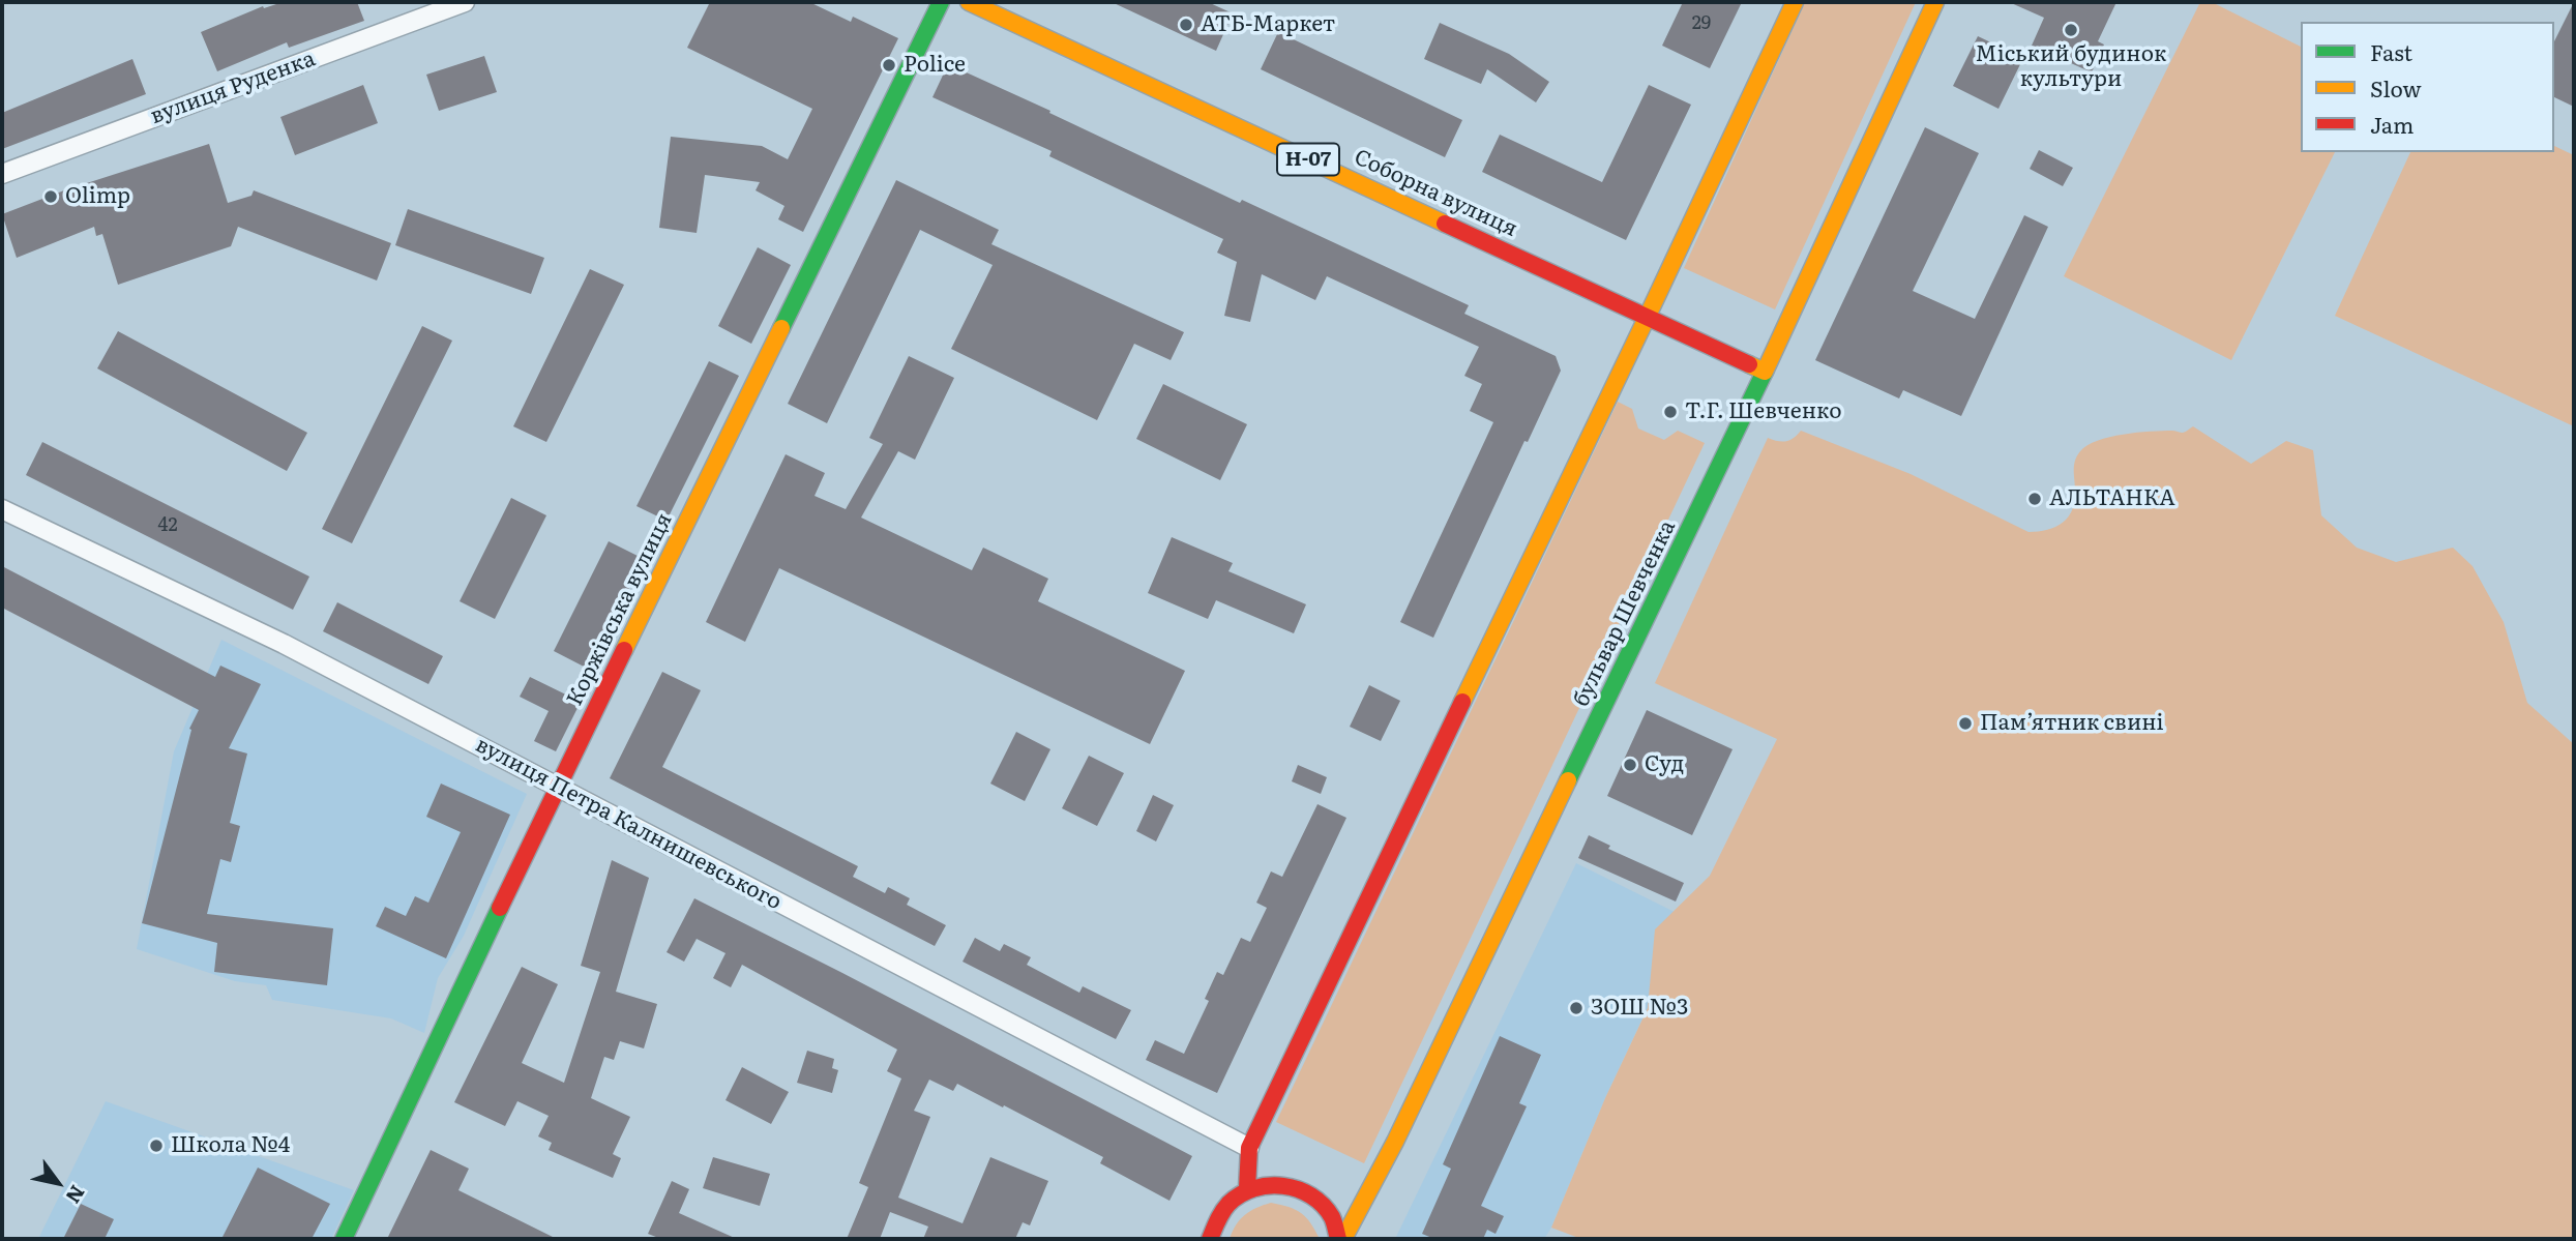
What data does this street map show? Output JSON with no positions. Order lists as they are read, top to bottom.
{
  "streets": {
    "main road": [
      "Н-07",
      "Соборна вулиця",
      "Коржівська вулиця",
      "бульвар Шевченка"
    ],
    "street": ["вулиця Руденка", "вулиця Петра Калнишевського"]
  },
  "crossings": [
    ["Соборна вулиця", "бульвар Шевченка"],
    ["Коржівська вулиця", "вулиця Петра Калнишевського"]
  ],
  "places": [
    "АТБ-Маркет",
    "Міський будинок культури",
    "Police",
    "Olimp",
    "Т.Г. Шевченко",
    "АЛЬТАНКА",
    "Памʼятник свині",
    "Суд",
    "ЗОШ №3",
    "Школа №4"
  ],
  "house_numbers": ["29", "42"],
  "legend": ["Fast", "Slow", "Jam"],
  "north": "bottom right"
}
